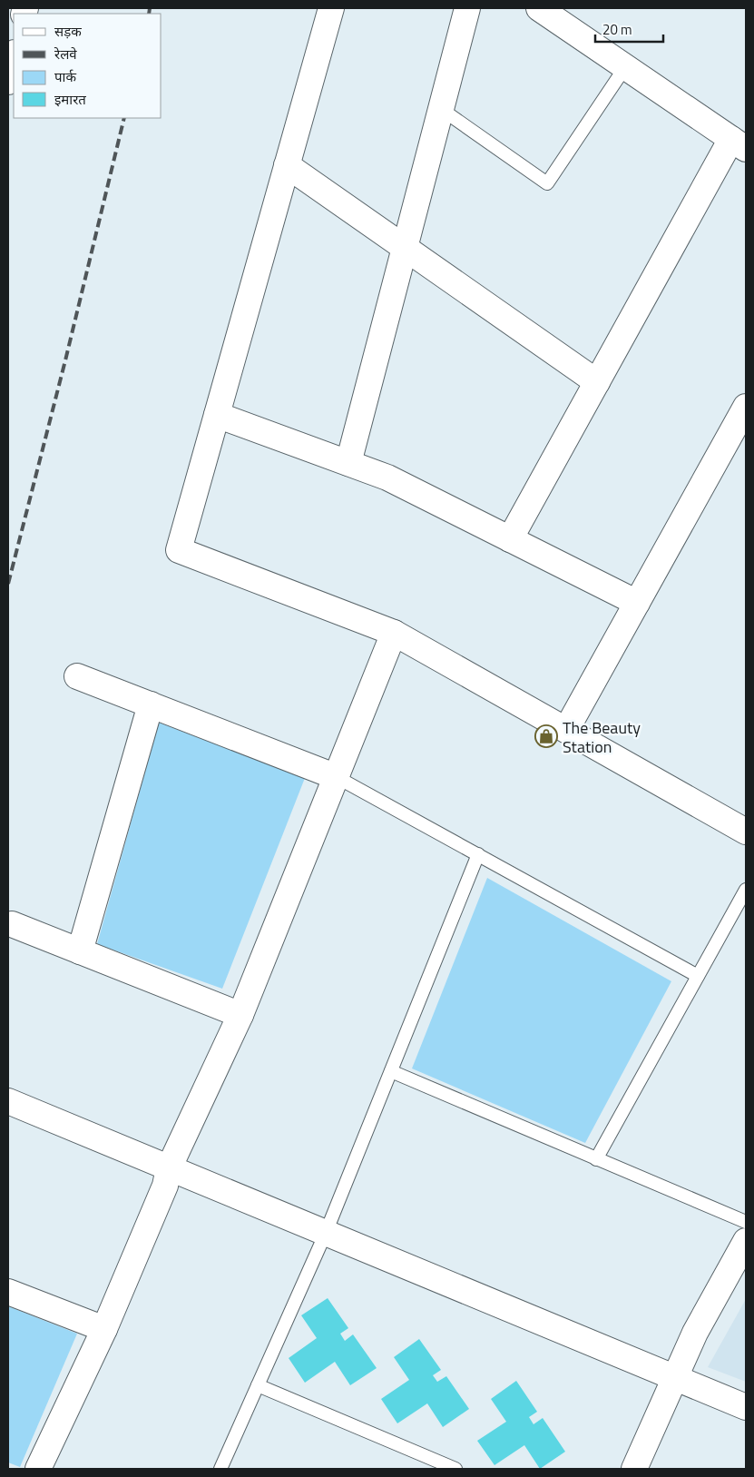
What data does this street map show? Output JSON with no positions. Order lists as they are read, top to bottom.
{
  "places": {
    "shop": ["The Beauty Station"]
  },
  "legend": [
    "सड़क",
    "रेलवे",
    "पार्क",
    "इमारत"
  ],
  "scale_bar": "20 m"
}
